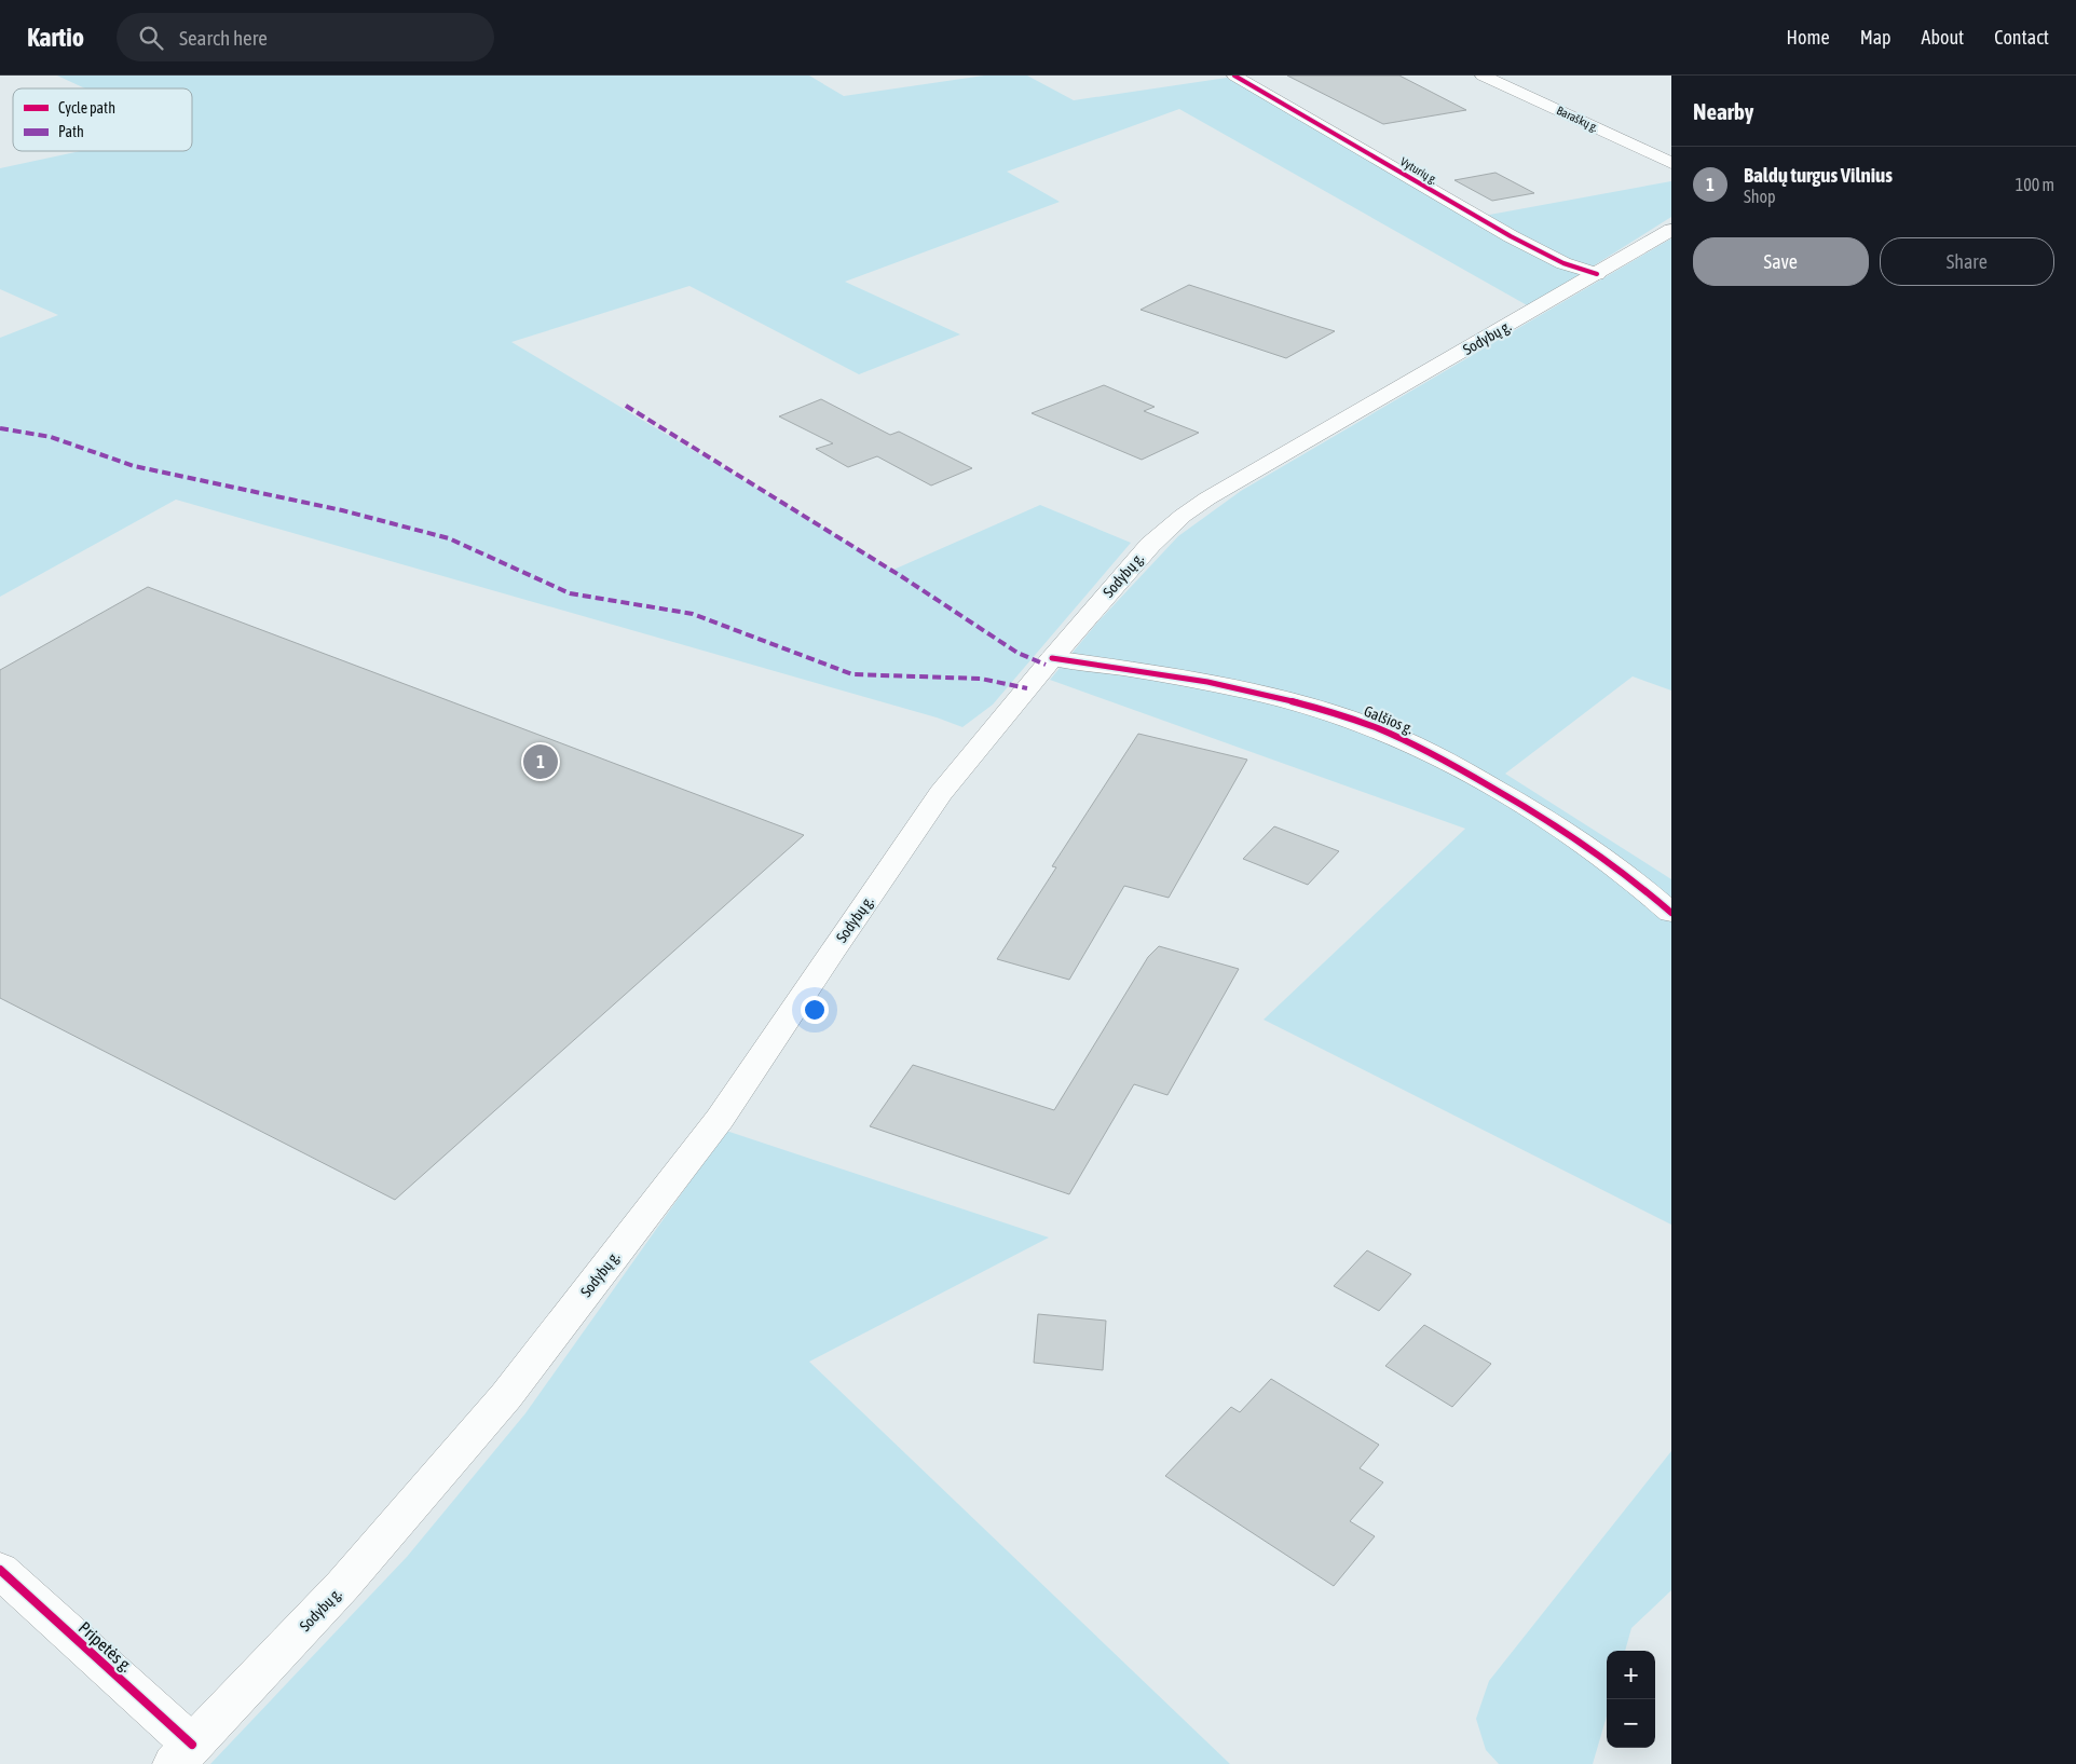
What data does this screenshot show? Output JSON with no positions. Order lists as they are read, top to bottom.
{
  "streets": {
    "main road": [
      "Baraškų g.",
      "Vyturių g.",
      "Sodybų g.",
      "Galšios g.",
      "Pripetės g."
    ]
  },
  "crossings": [
    ["Vyturių g.", "Sodybų g."],
    ["Sodybų g.", "Galšios g."],
    ["Sodybų g.", "Pripetės g."]
  ],
  "legend": ["Cycle path", "Path"],
  "page": {
    "header": "Kartio",
    "search": "Search here",
    "nav": [
      "Home",
      "Map",
      "About",
      "Contact"
    ],
    "heading": "Nearby",
    "list": [
      {
        "mark": "1",
        "name": "Baldų turgus Vilnius",
        "note": "Shop",
        "value": "100 m"
      }
    ],
    "buttons": ["Save", "Share"],
    "pins": "1",
    "map_buttons": ["+", "−"]
  }
}
